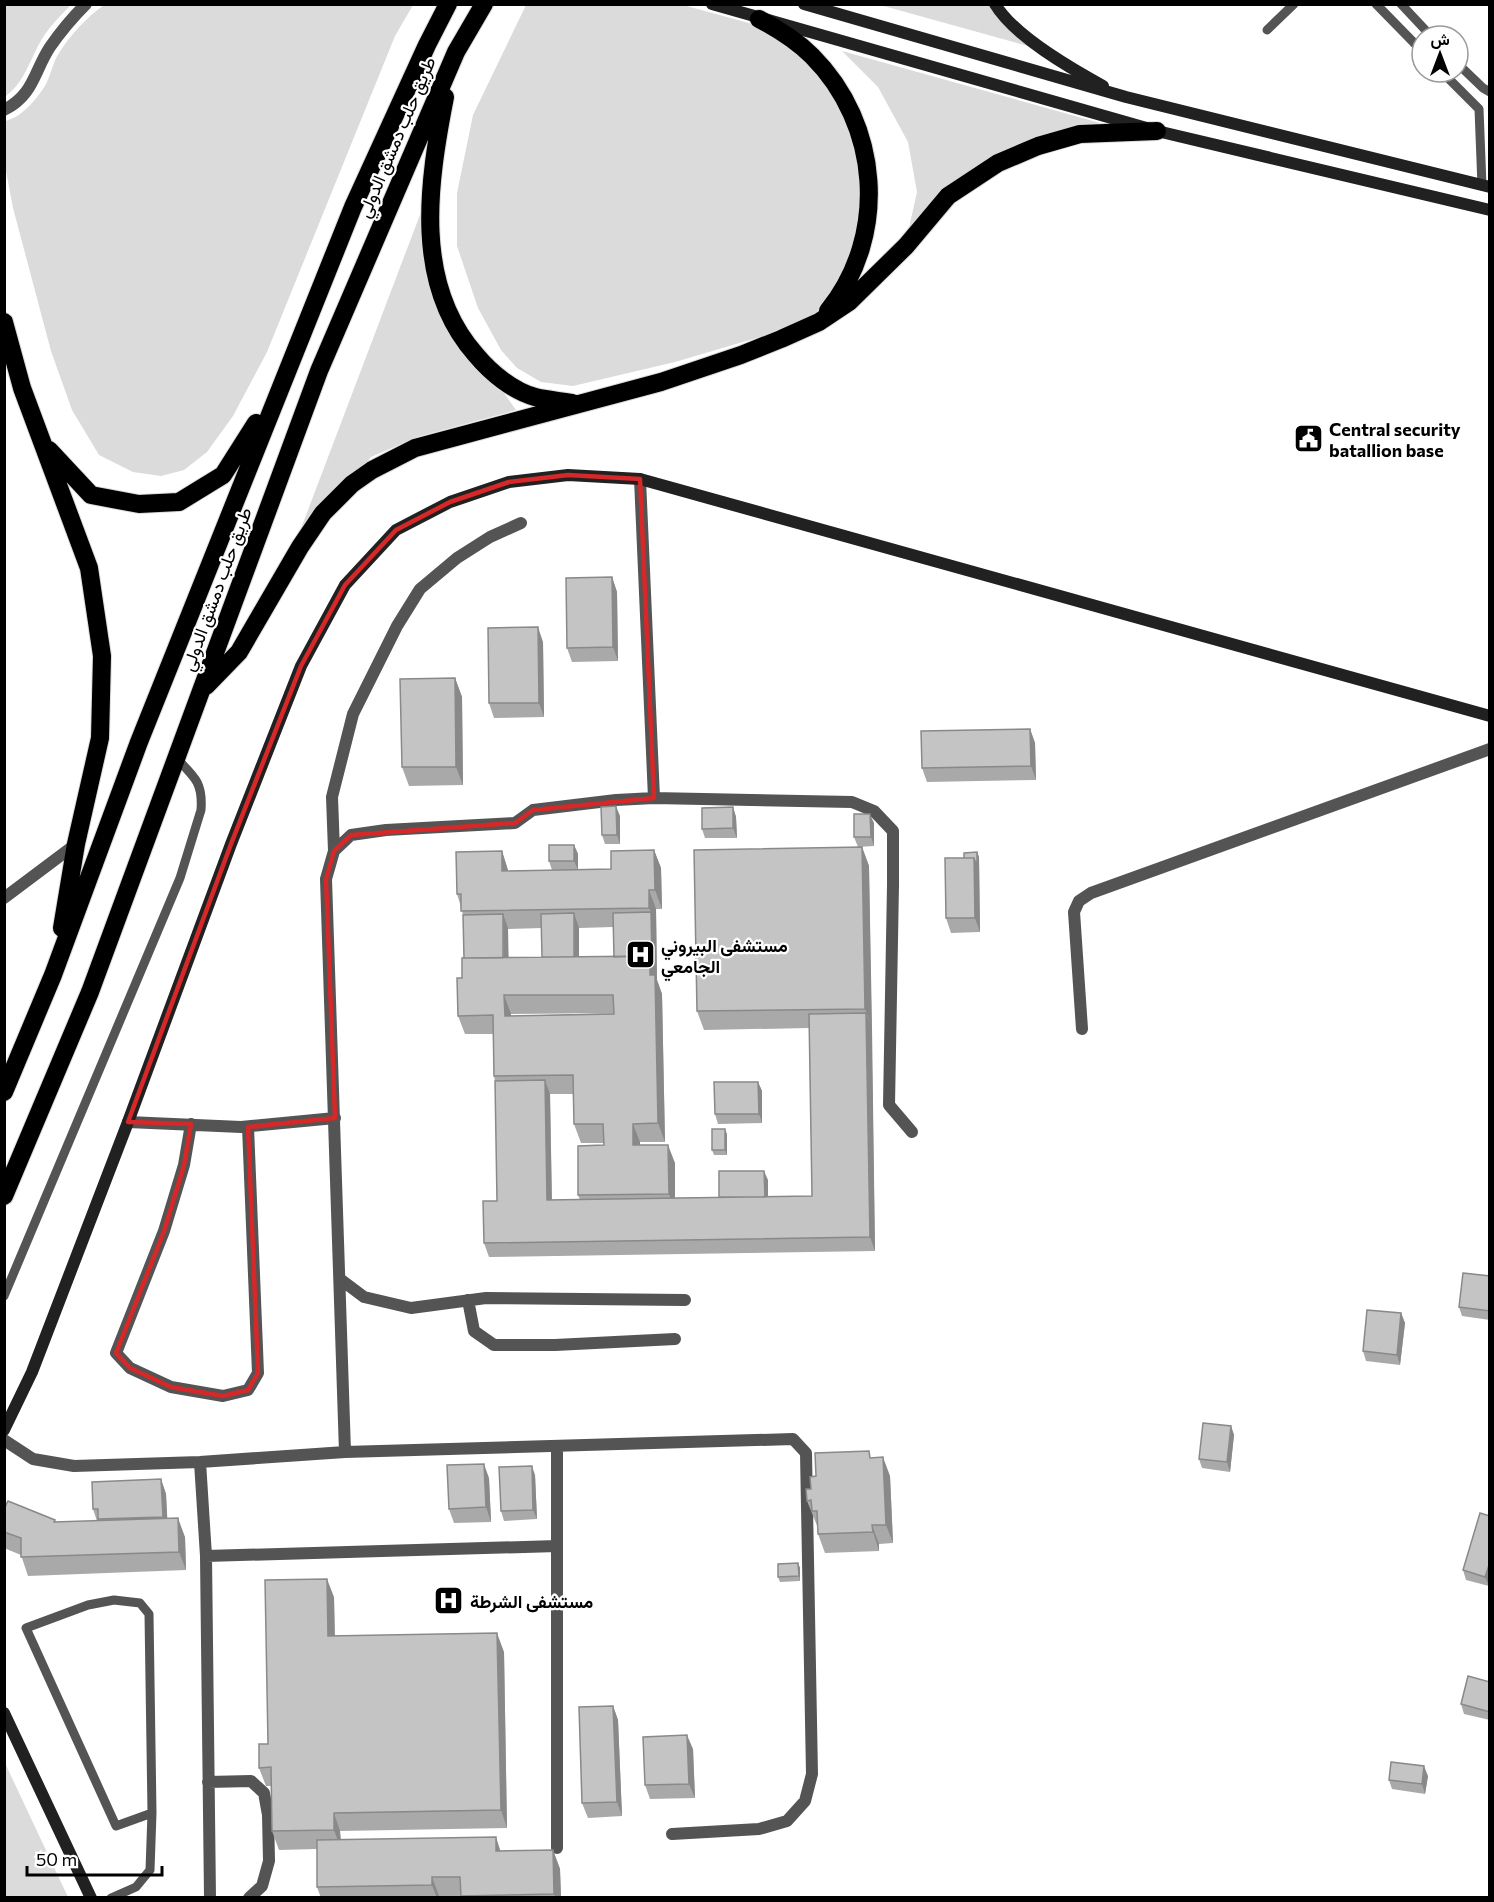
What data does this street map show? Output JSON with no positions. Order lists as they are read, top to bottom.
{
  "streets": {
    "highway": ["طريق حلب دمشق الدولي"]
  },
  "places": {
    "public building": ["Central security batallion base"],
    "hospital": ["مستشفى البيروني الجامعي", "مستشفى الشرطة"]
  },
  "scale_bar": "50 m",
  "north": "top"
}
